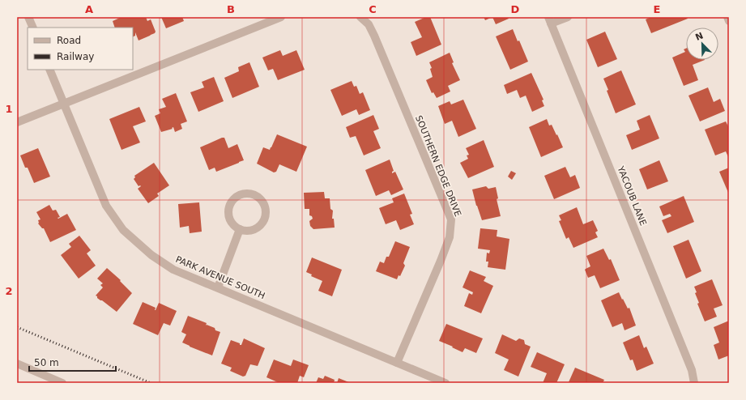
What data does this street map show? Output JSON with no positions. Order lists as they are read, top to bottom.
{
  "streets": {
    "street": ["SOUTHERN EDGE DRIVE", "YACOUB LANE", "PARK AVENUE SOUTH"]
  },
  "crossings": [
    ["SOUTHERN EDGE DRIVE", "PARK AVENUE SOUTH"]
  ],
  "legend": ["Road", "Railway"],
  "scale_bar": "50 m",
  "north": "top left",
  "grid": {
    "columns": [
      "A",
      "B",
      "C",
      "D",
      "E"
    ],
    "rows": ["1", "2"]
  }
}
